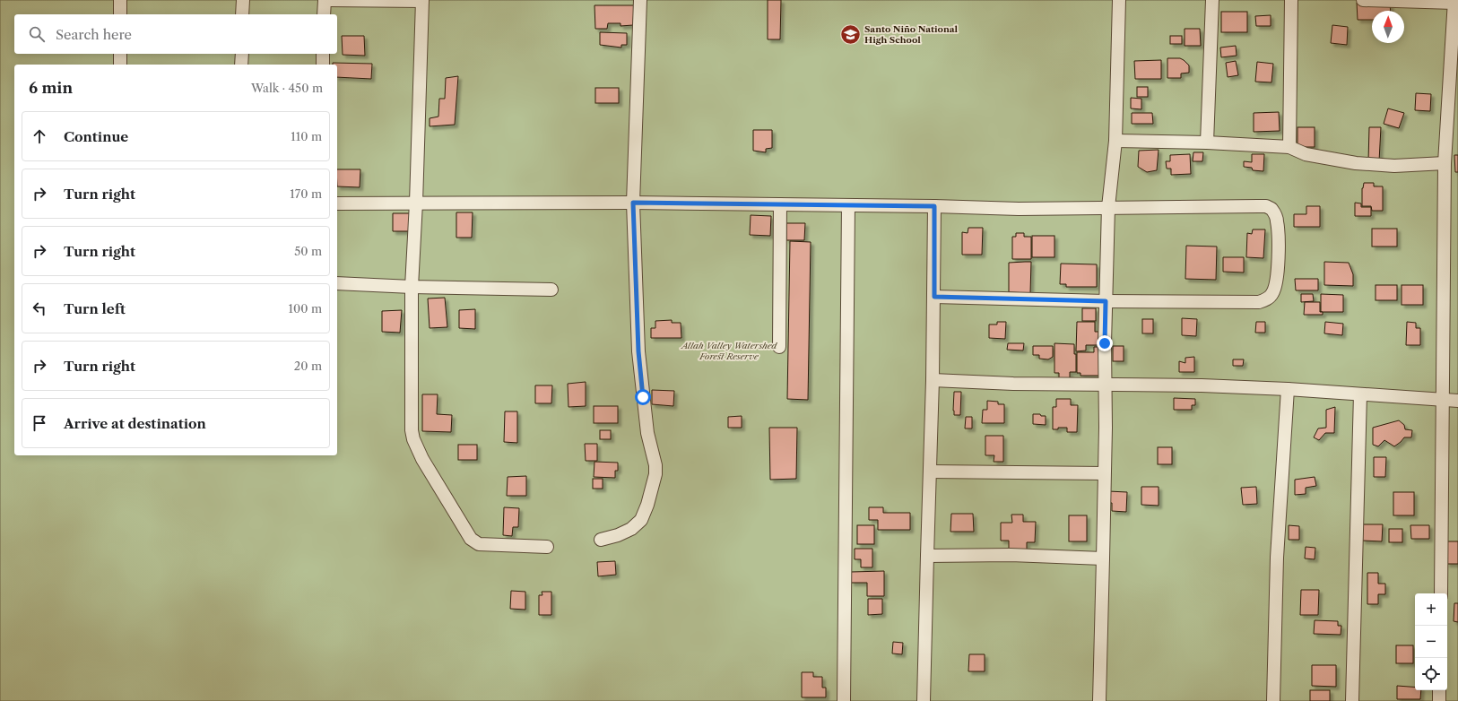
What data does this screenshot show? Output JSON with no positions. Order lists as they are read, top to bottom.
{
  "parks": ["Allah Valley Watershed Forest Reserve"],
  "places": {
    "school or university": ["Santo Niño National High School"]
  },
  "north": "top",
  "page": {
    "search": "Search here",
    "heading": ["6 min", "Walk · 450 m"],
    "list": [
      ["Continue", "110 m"],
      ["Turn right", "170 m"],
      ["Turn right", "50 m"],
      ["Turn left", "100 m"],
      ["Turn right", "20 m"],
      "Arrive at destination"
    ],
    "map_buttons": ["+", "−"]
  }
}
